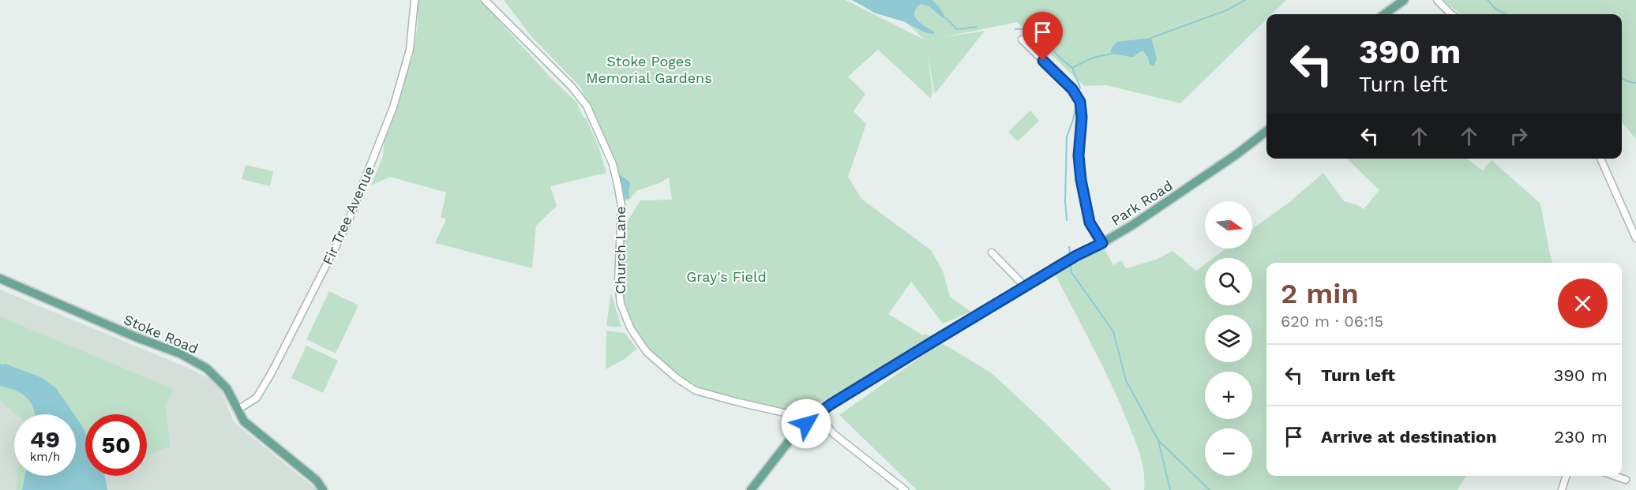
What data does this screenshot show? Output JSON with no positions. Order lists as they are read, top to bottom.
{
  "streets": {
    "main road": ["Park Road", "Stoke Road"],
    "street": ["Fir Tree Avenue", "Church Lane"]
  },
  "crossings": [
    ["Park Road", "Church Lane"],
    ["Fir Tree Avenue", "Stoke Road"]
  ],
  "parks": ["Stoke Poges Memorial Gardens", "Gray's Field"],
  "north": "right",
  "page": {
    "turn": ["390 m", "Turn left"],
    "map_buttons": ["+", "−"],
    "heading": ["2 min", "620 m · 06:15"],
    "list": [
      {
        "name": "Turn left",
        "value": "390 m"
      },
      {
        "name": "Arrive at destination",
        "value": "230 m"
      }
    ],
    "speed": "49 km/h",
    "limit": "50"
  }
}
